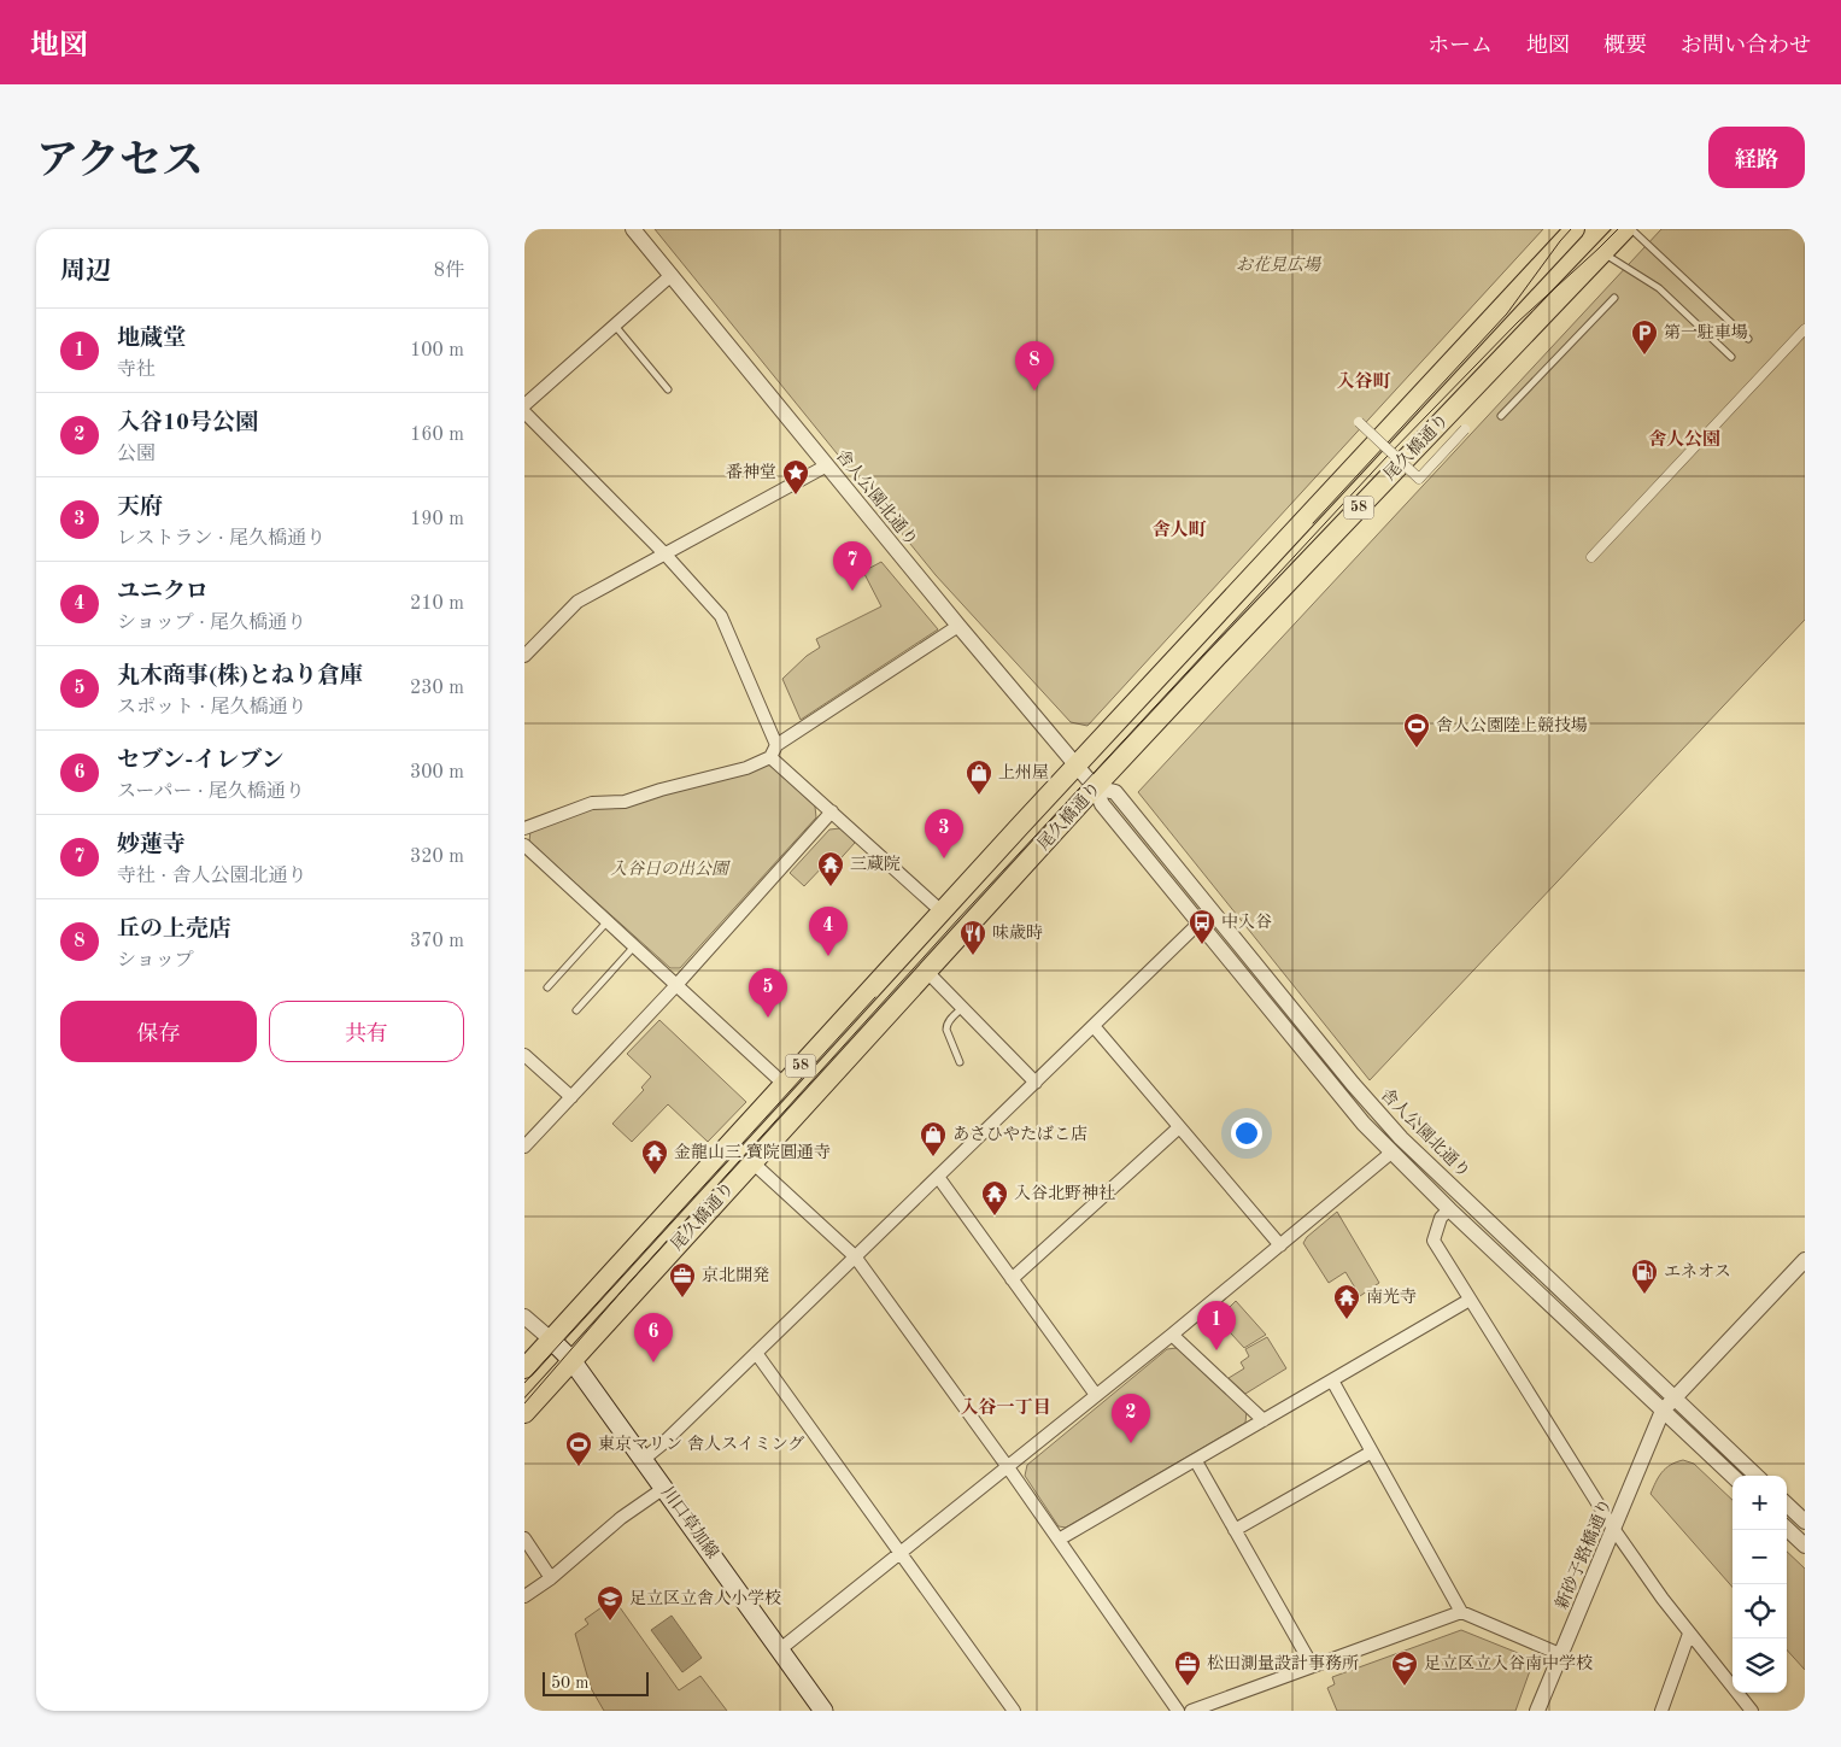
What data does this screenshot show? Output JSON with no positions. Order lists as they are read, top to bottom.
{
  "streets": {
    "main road": ["尾久橋通り", "58", "川口草加線"],
    "street": ["舎人公園北通り", "新砂子路橋通り"]
  },
  "crossings": [
    ["尾久橋通り", "舎人公園北通り"],
    ["尾久橋通り", "川口草加線"],
    ["舎人公園北通り", "新砂子路橋通り"]
  ],
  "districts": [
    "入谷町",
    "舎人公園",
    "舎人町",
    "入谷一丁目"
  ],
  "parks": ["お花見広場", "入谷日の出公園"],
  "places": {
    "parking": ["第一駐車場"],
    "place": ["番神堂"],
    "sports": ["舎人公園陸上競技場", "東京マリン 舎人スイミング"],
    "shop": ["上州屋", "あさひやたばこ店"],
    "temple": [
      "三蔵院",
      "金龍山三 寳院圓通寺",
      "入谷北野神社",
      "南光寺"
    ],
    "bus stop": ["中入谷"],
    "restaurant": ["味歳時"],
    "fuel station": ["エネオス"],
    "office": ["京北開発", "松田測量設計事務所"],
    "school or university": ["足立区立舎人小学校", "足立区立入谷南中学校"]
  },
  "scale_bar": "50 m",
  "page": {
    "header": "地図",
    "nav": [
      "ホーム",
      "地図",
      "概要",
      "お問い合わせ"
    ],
    "title": "アクセス",
    "buttons": [
      "経路",
      ["保存", "共有"]
    ],
    "heading": ["周辺", "8件"],
    "list": [
      {
        "mark": "1",
        "name": "地蔵堂",
        "note": "寺社",
        "value": "100 m"
      },
      {
        "mark": "2",
        "name": "入谷10号公園",
        "note": "公園",
        "value": "160 m"
      },
      {
        "mark": "3",
        "name": "天府",
        "note": "レストラン · 尾久橋通り",
        "value": "190 m"
      },
      {
        "mark": "4",
        "name": "ユニクロ",
        "note": "ショップ · 尾久橋通り",
        "value": "210 m"
      },
      {
        "mark": "5",
        "name": "丸木商事(株)とねり倉庫",
        "note": "スポット · 尾久橋通り",
        "value": "230 m"
      },
      {
        "mark": "6",
        "name": "セブン-イレブン",
        "note": "スーパー · 尾久橋通り",
        "value": "300 m"
      },
      {
        "mark": "7",
        "name": "妙蓮寺",
        "note": "寺社 · 舎人公園北通り",
        "value": "320 m"
      },
      {
        "mark": "8",
        "name": "丘の上売店",
        "note": "ショップ",
        "value": "370 m"
      }
    ],
    "pins": [
      "8",
      "7",
      "3",
      "4",
      "5",
      "1",
      "6",
      "2"
    ],
    "map_buttons": ["+", "−"],
    "scale": "50 m"
  }
}
